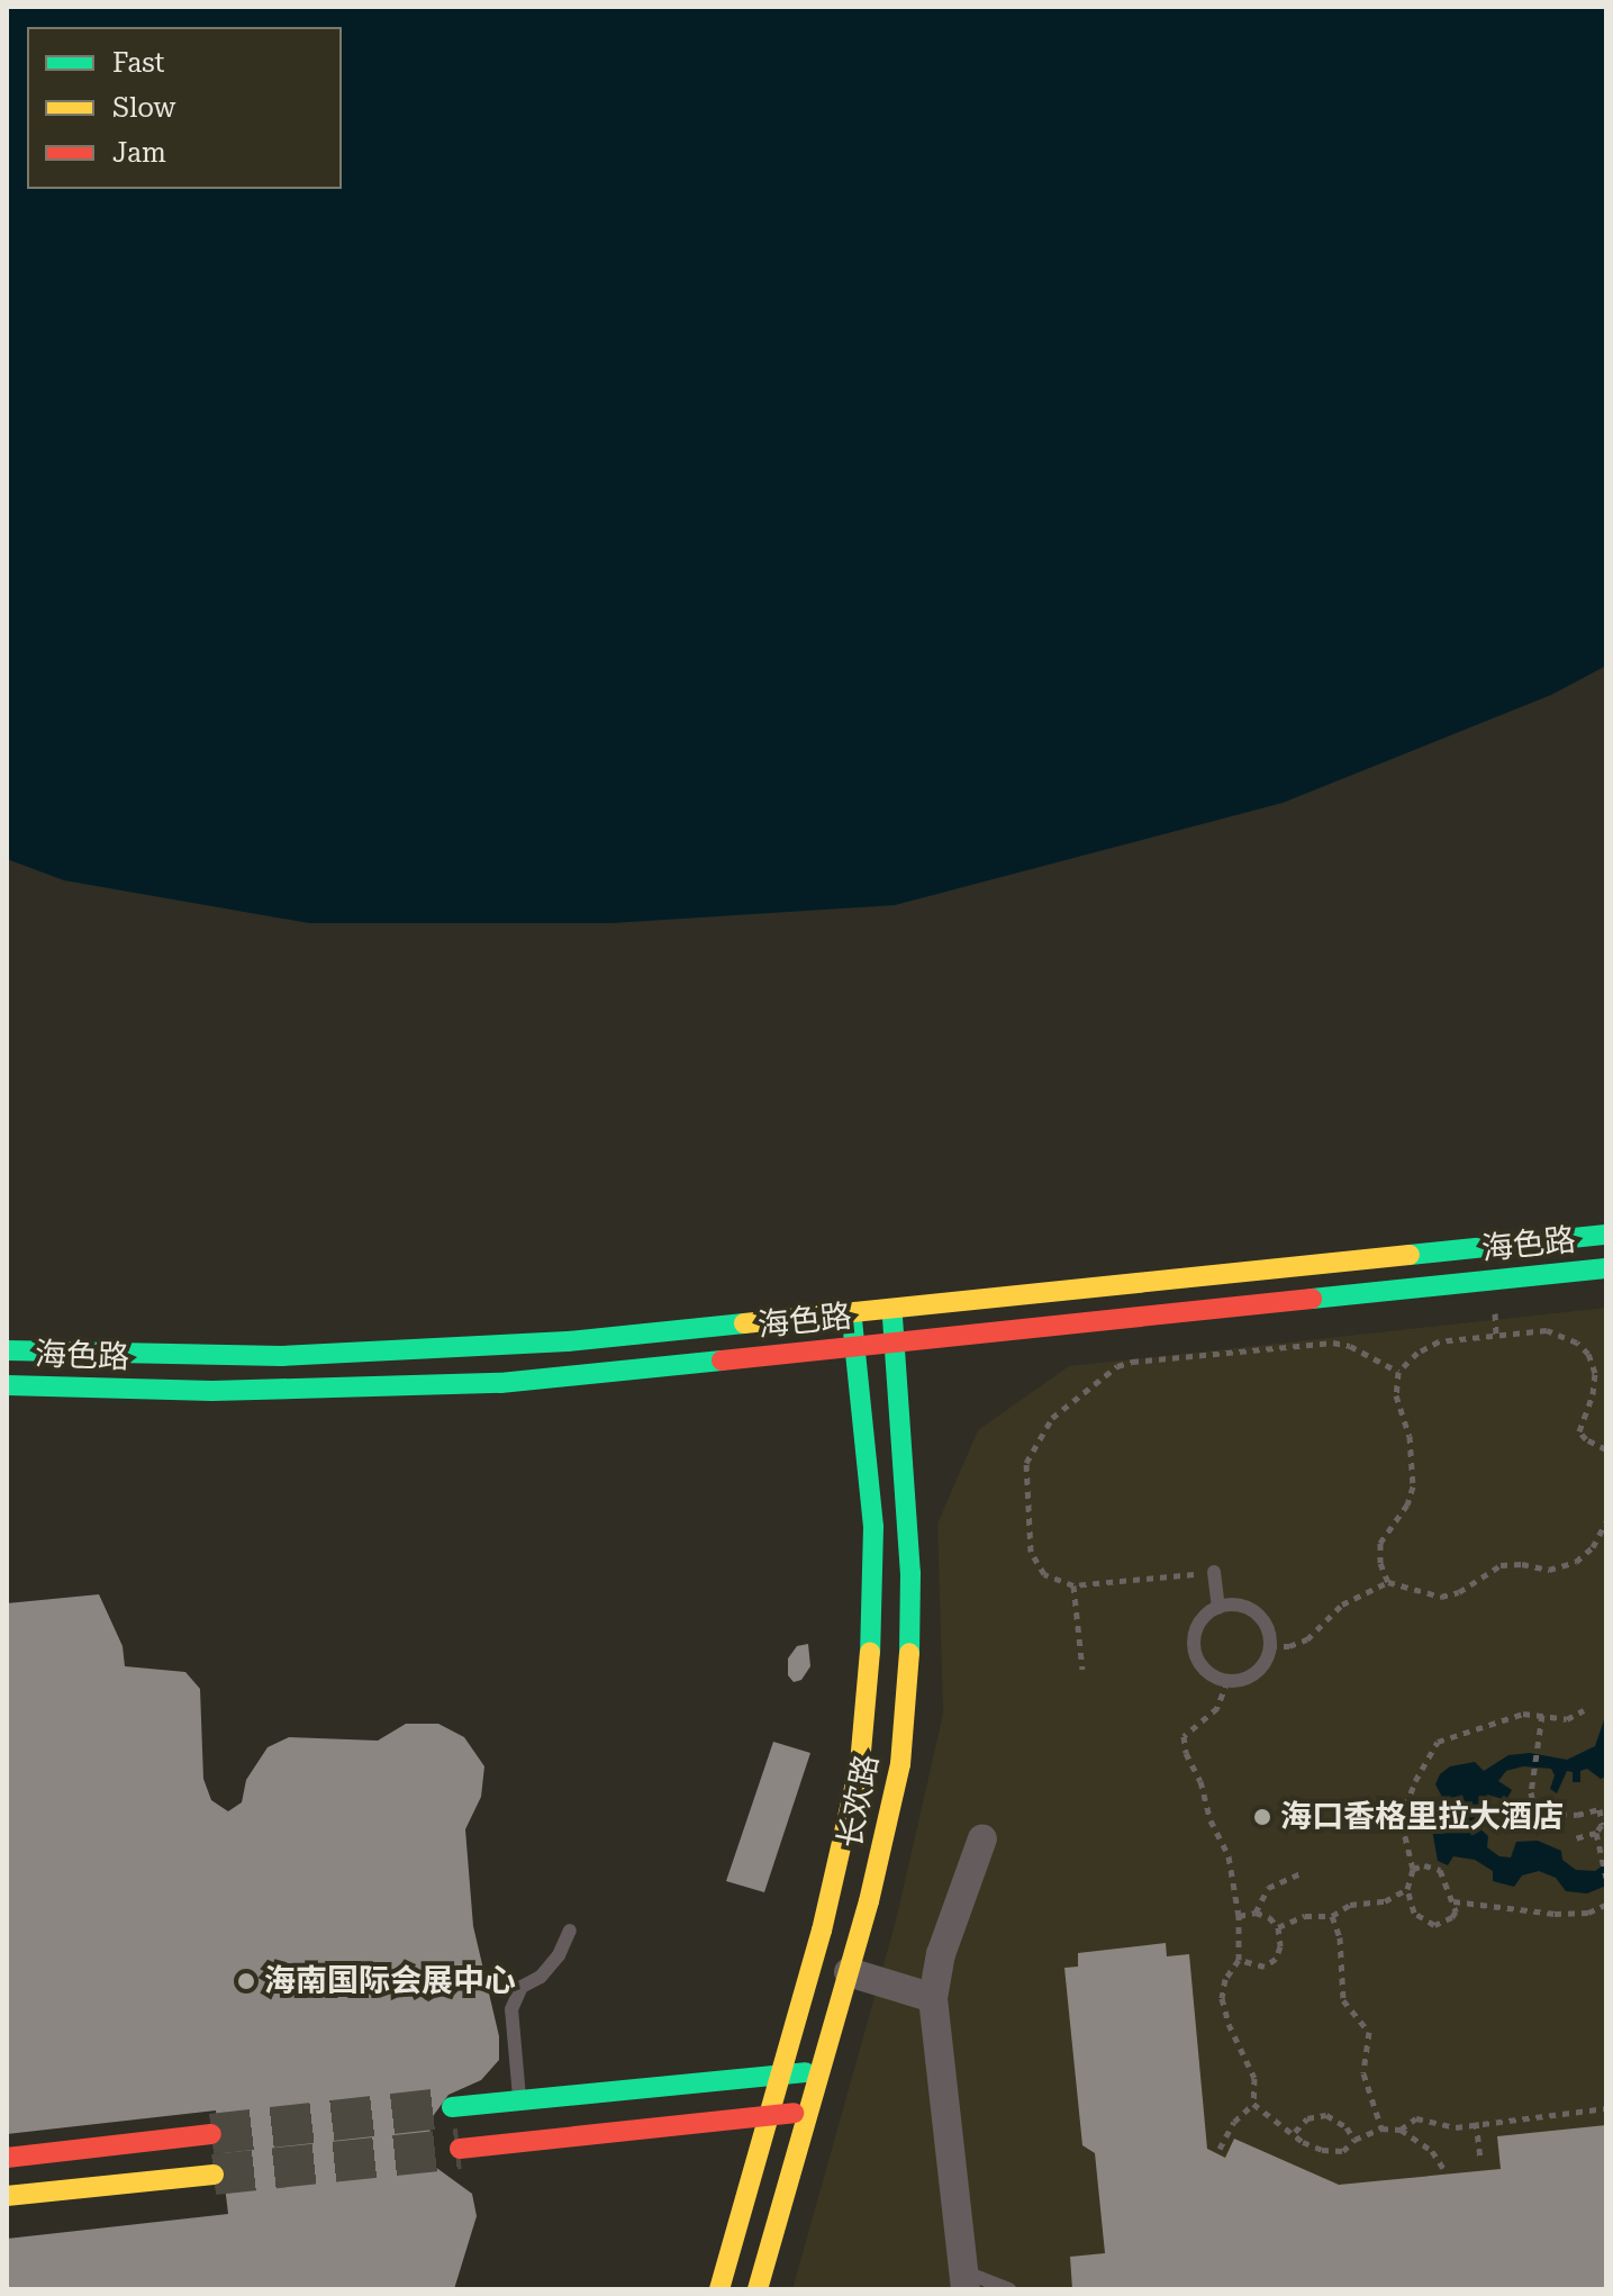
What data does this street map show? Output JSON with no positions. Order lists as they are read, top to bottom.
{
  "streets": {
    "street": ["海色路", "长欢路"]
  },
  "crossings": [
    ["海色路", "长欢路"]
  ],
  "places": ["海口香格里拉大酒店", "海南国际会展中心"],
  "legend": ["Fast", "Slow", "Jam"]
}
